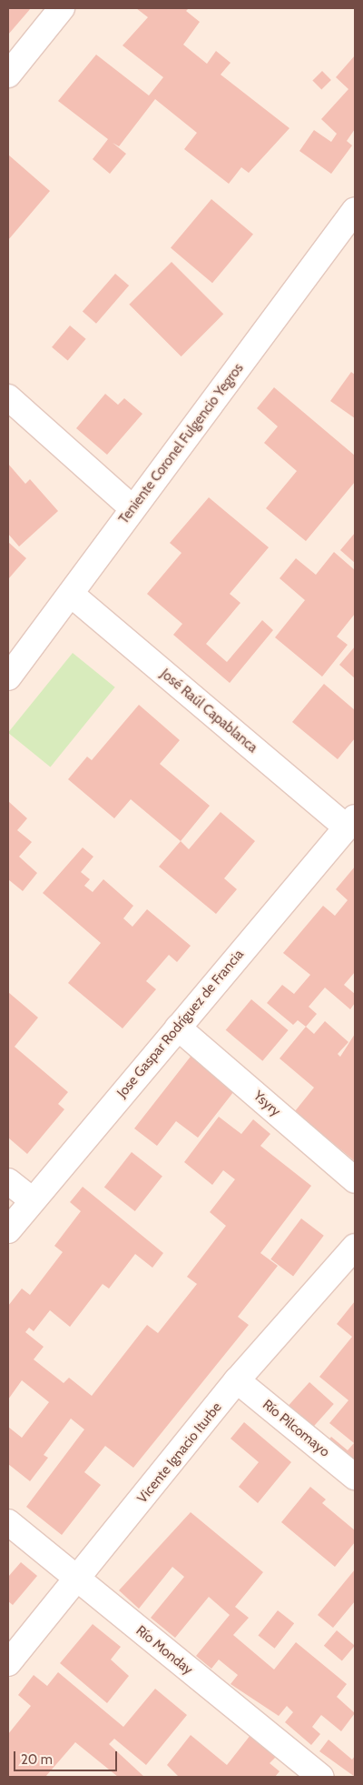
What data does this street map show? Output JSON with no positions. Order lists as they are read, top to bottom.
{
  "streets": {
    "street": [
      "Teniente Coronel Fulgencio Yegros",
      "José Raúl Capablanca",
      "Jose Gaspar Rodríguez de Francia",
      "Ysyry",
      "Río Pilcomayo",
      "Vicente Ignacio Iturbe",
      "Río Monday"
    ]
  },
  "crossings": [
    ["Teniente Coronel Fulgencio Yegros", "José Raúl Capablanca"],
    ["José Raúl Capablanca", "Jose Gaspar Rodríguez de Francia"],
    ["Jose Gaspar Rodríguez de Francia", "Ysyry"],
    ["Río Pilcomayo", "Vicente Ignacio Iturbe"],
    ["Vicente Ignacio Iturbe", "Río Monday"]
  ],
  "scale_bar": "20 m"
}
